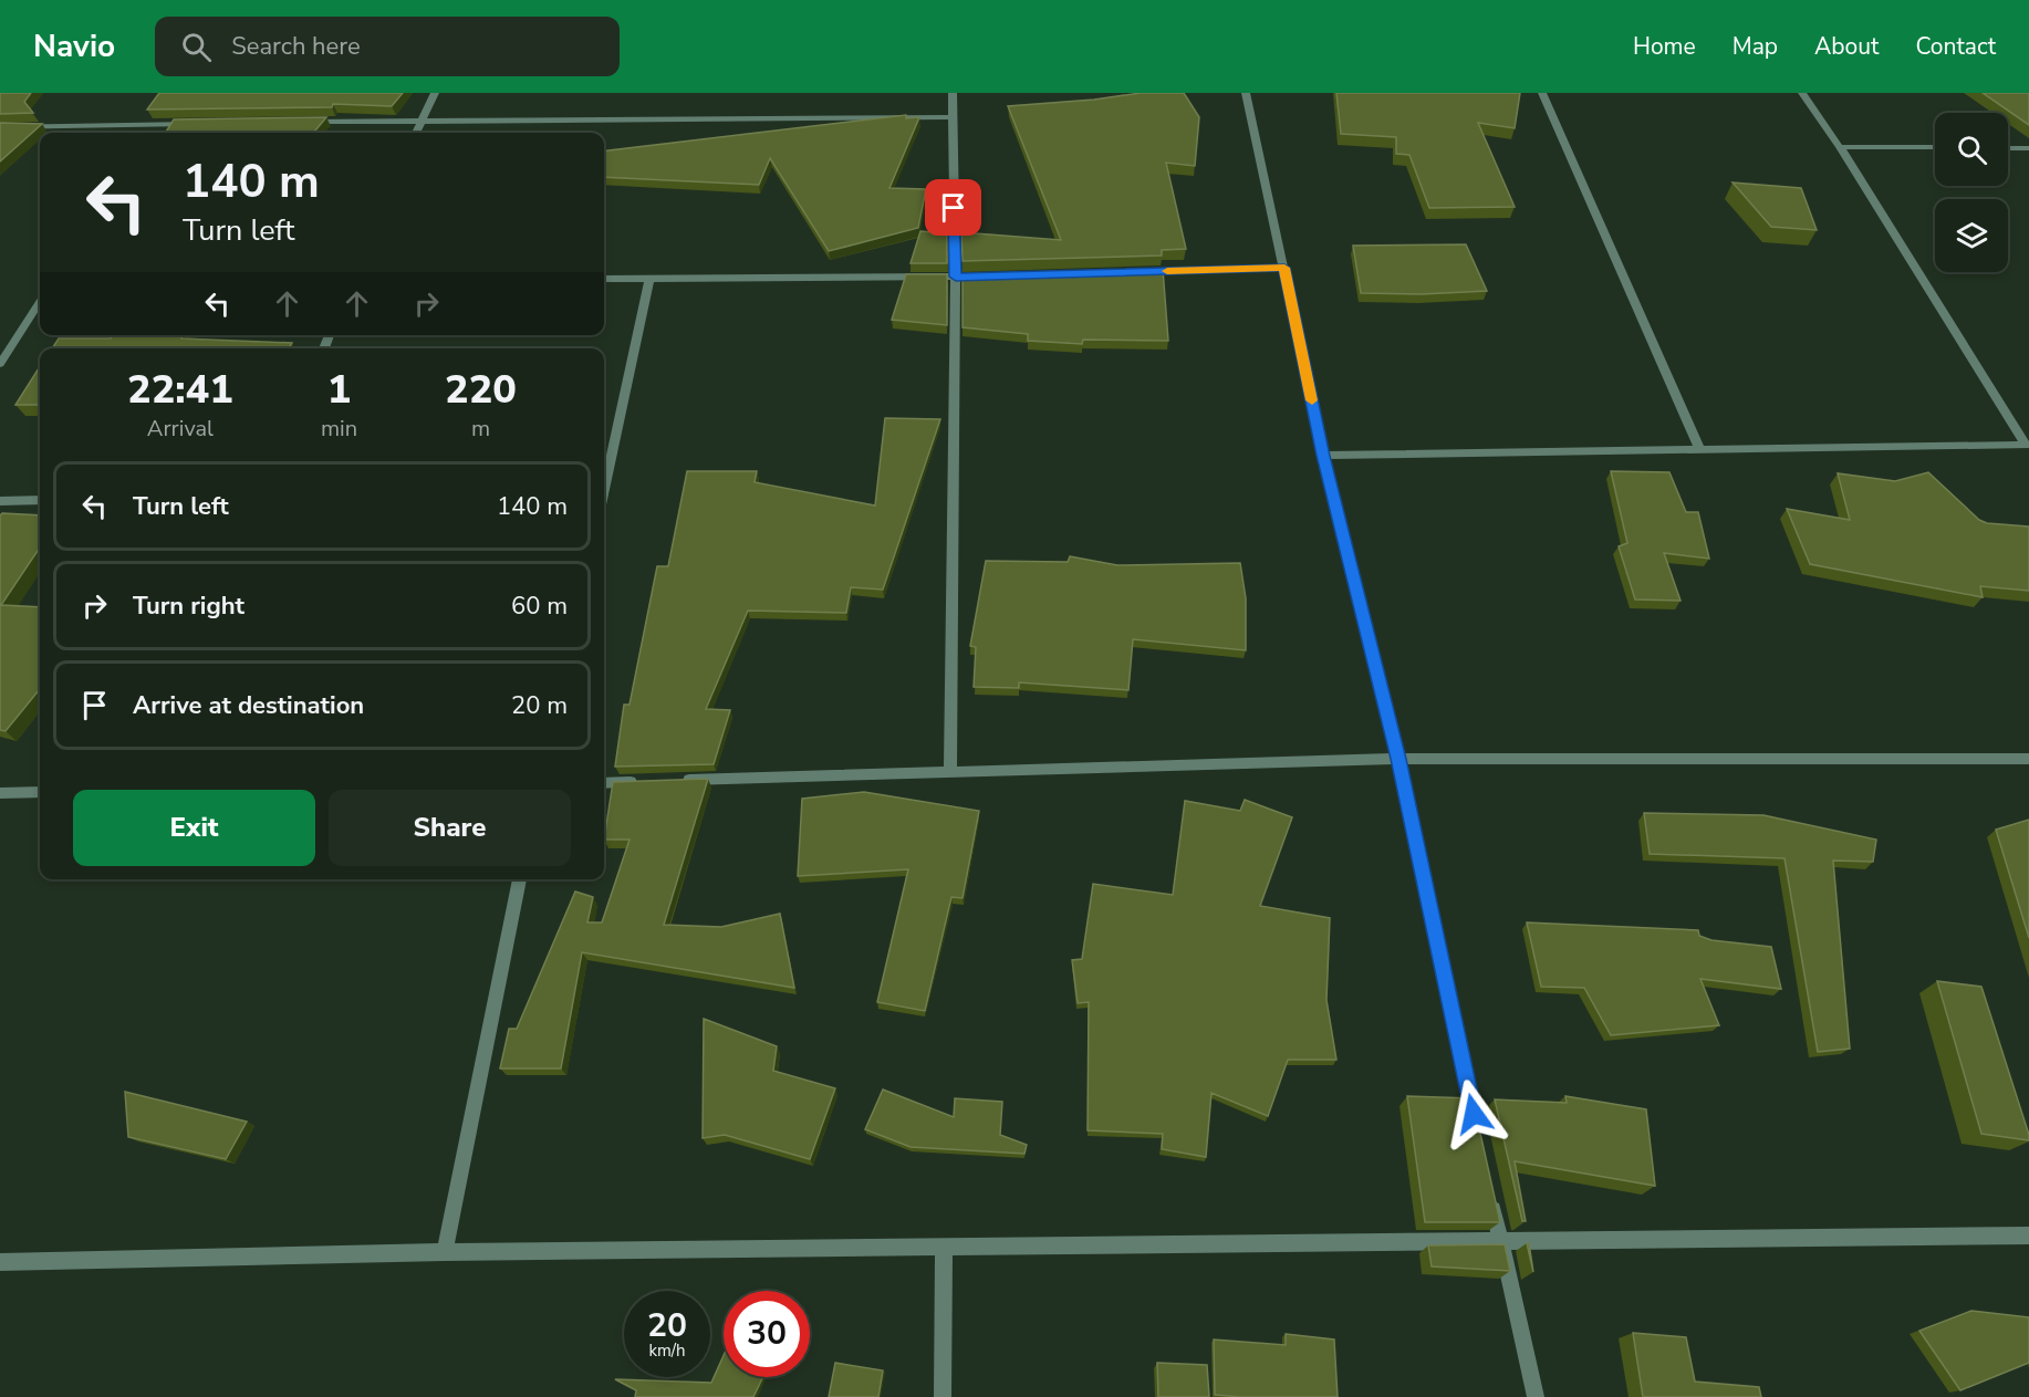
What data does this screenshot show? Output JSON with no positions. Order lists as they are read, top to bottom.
{
  "page": {
    "header": "Navio",
    "search": "Search here",
    "nav": [
      "Home",
      "Map",
      "About",
      "Contact"
    ],
    "turn": ["140 m", "Turn left"],
    "eta": [
      "22:41",
      "Arrival",
      "1",
      "min",
      "220",
      "m"
    ],
    "list": [
      {
        "name": "Turn left",
        "value": "140 m"
      },
      {
        "name": "Turn right",
        "value": "60 m"
      },
      {
        "name": "Arrive at destination",
        "value": "20 m"
      }
    ],
    "buttons": ["Exit", "Share"],
    "speed": "20 km/h",
    "limit": "30"
  }
}
